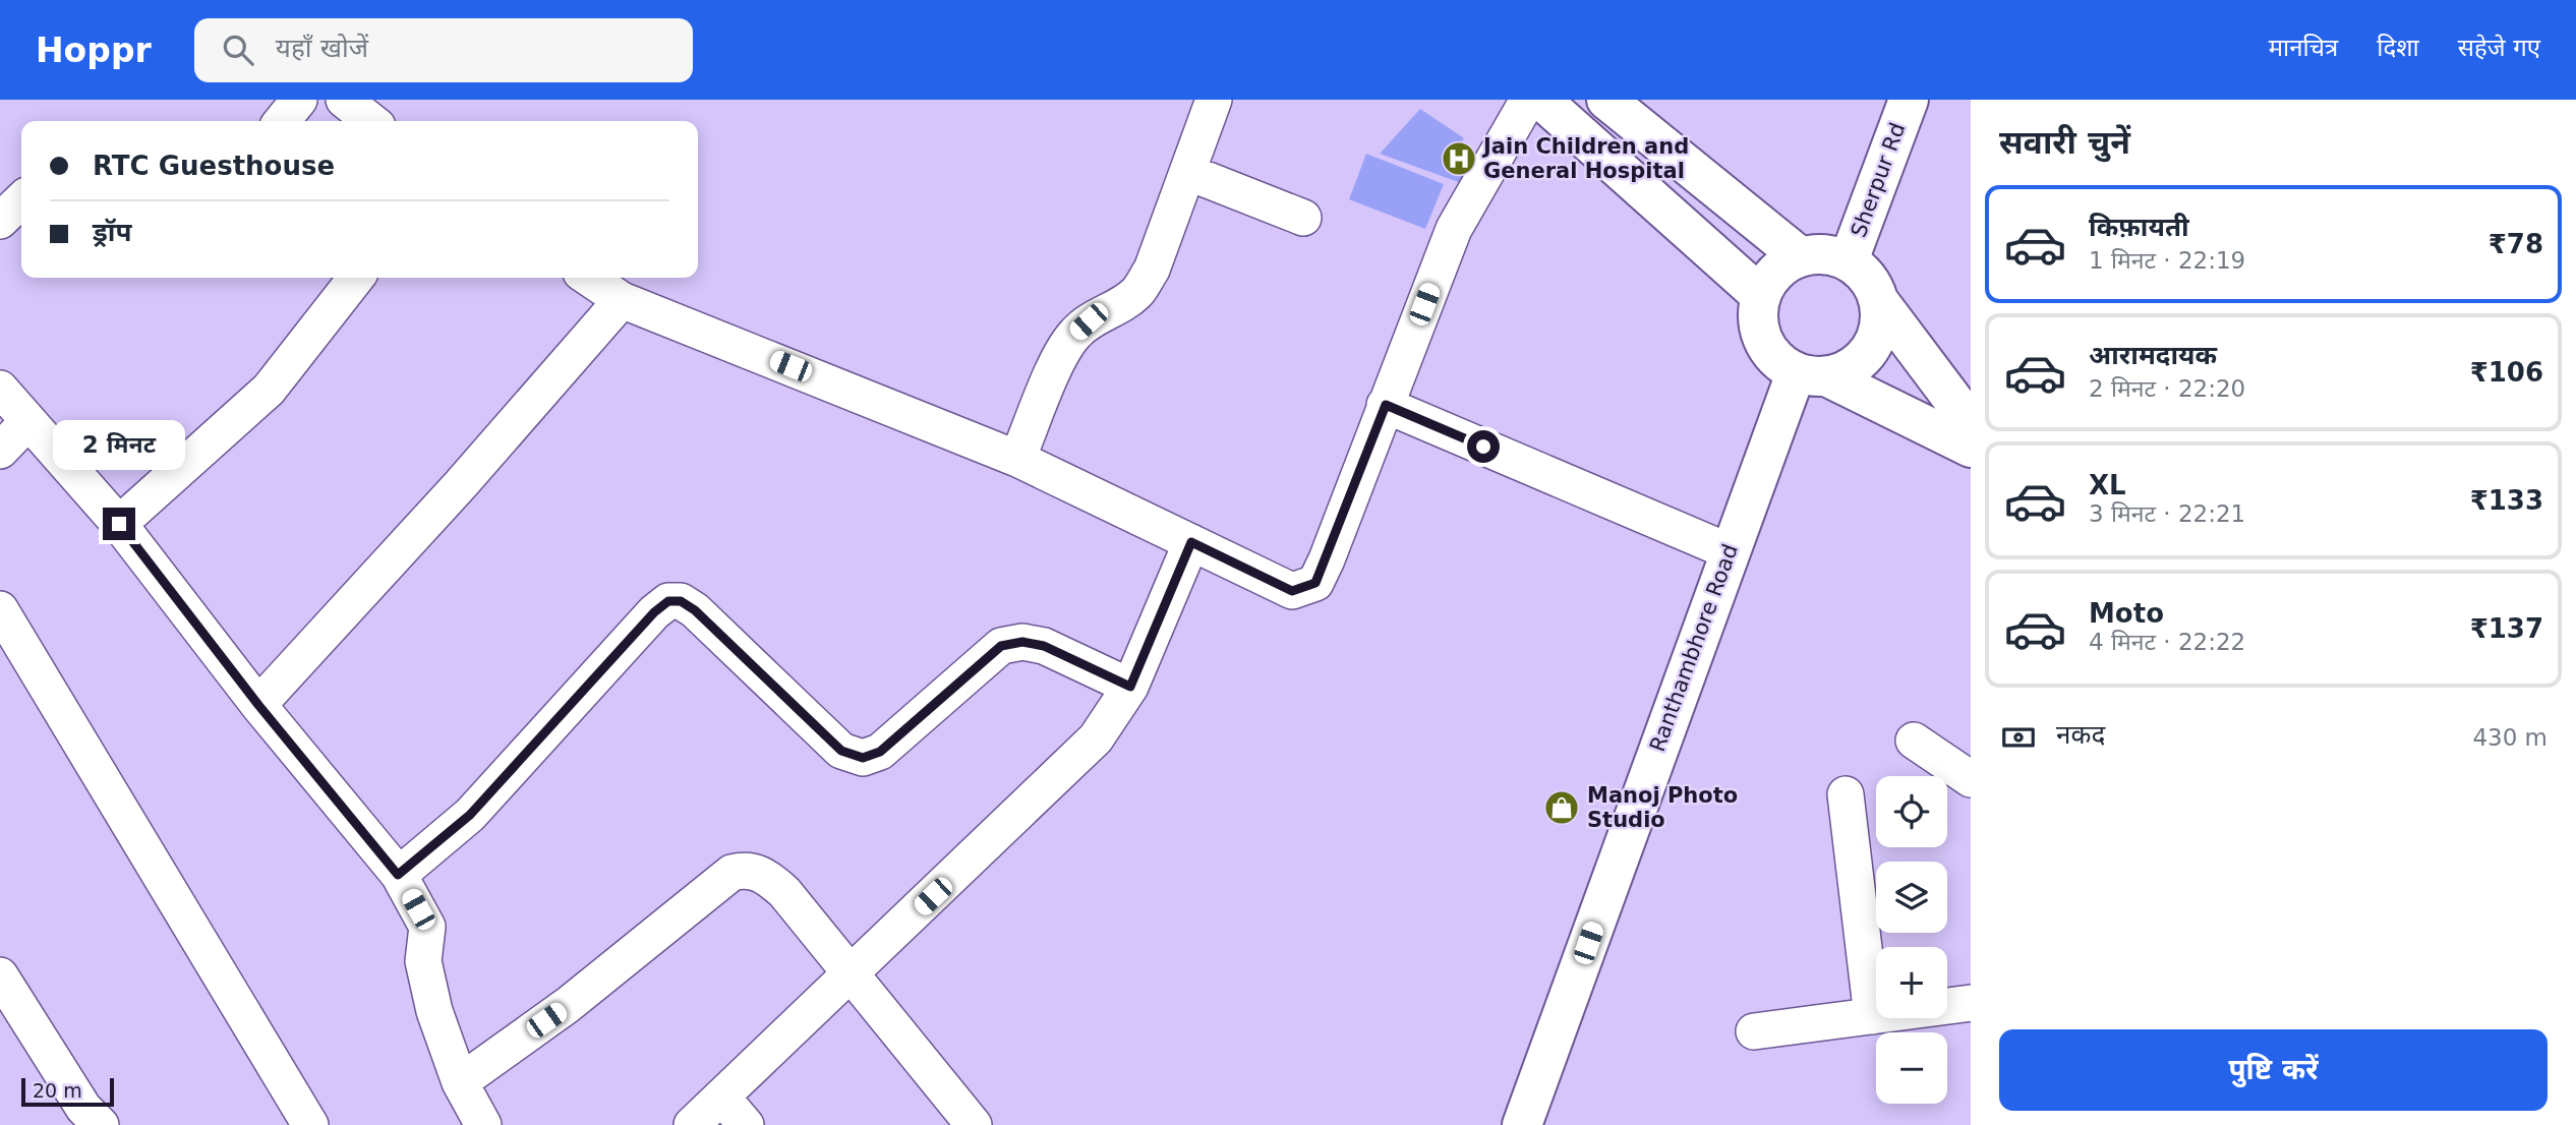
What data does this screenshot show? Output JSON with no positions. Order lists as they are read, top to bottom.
{
  "streets": {
    "main road": ["Sherpur Rd", "Ranthambhore Road"]
  },
  "crossings": [
    ["Sherpur Rd", "Ranthambhore Road"]
  ],
  "places": {
    "hospital": ["Jain Children and General Hospital"],
    "shop": ["Manoj Photo Studio"]
  },
  "scale_bar": "20 m",
  "page": {
    "header": "Hoppr",
    "search": "यहाँ खोजें",
    "nav": ["मानचित्र", "दिशा", "सहेजे गए"],
    "heading": "सवारी चुनें",
    "banner": ["RTC Guesthouse", "ड्रॉप"],
    "list": [
      {
        "name": "किफ़ायती",
        "note": "1 मिनट · 22:19",
        "value": "₹78"
      },
      {
        "name": "आरामदायक",
        "note": "2 मिनट · 22:20",
        "value": "₹106"
      },
      {
        "name": "XL",
        "note": "3 मिनट · 22:21",
        "value": "₹133"
      },
      {
        "name": "Moto",
        "note": "4 मिनट · 22:22",
        "value": "₹137"
      }
    ],
    "bubble": "2 मिनट",
    "pay": ["नकद", "430 m"],
    "map_buttons": ["+", "−"],
    "buttons": "पुष्टि करें",
    "scale": "20 m"
  }
}
